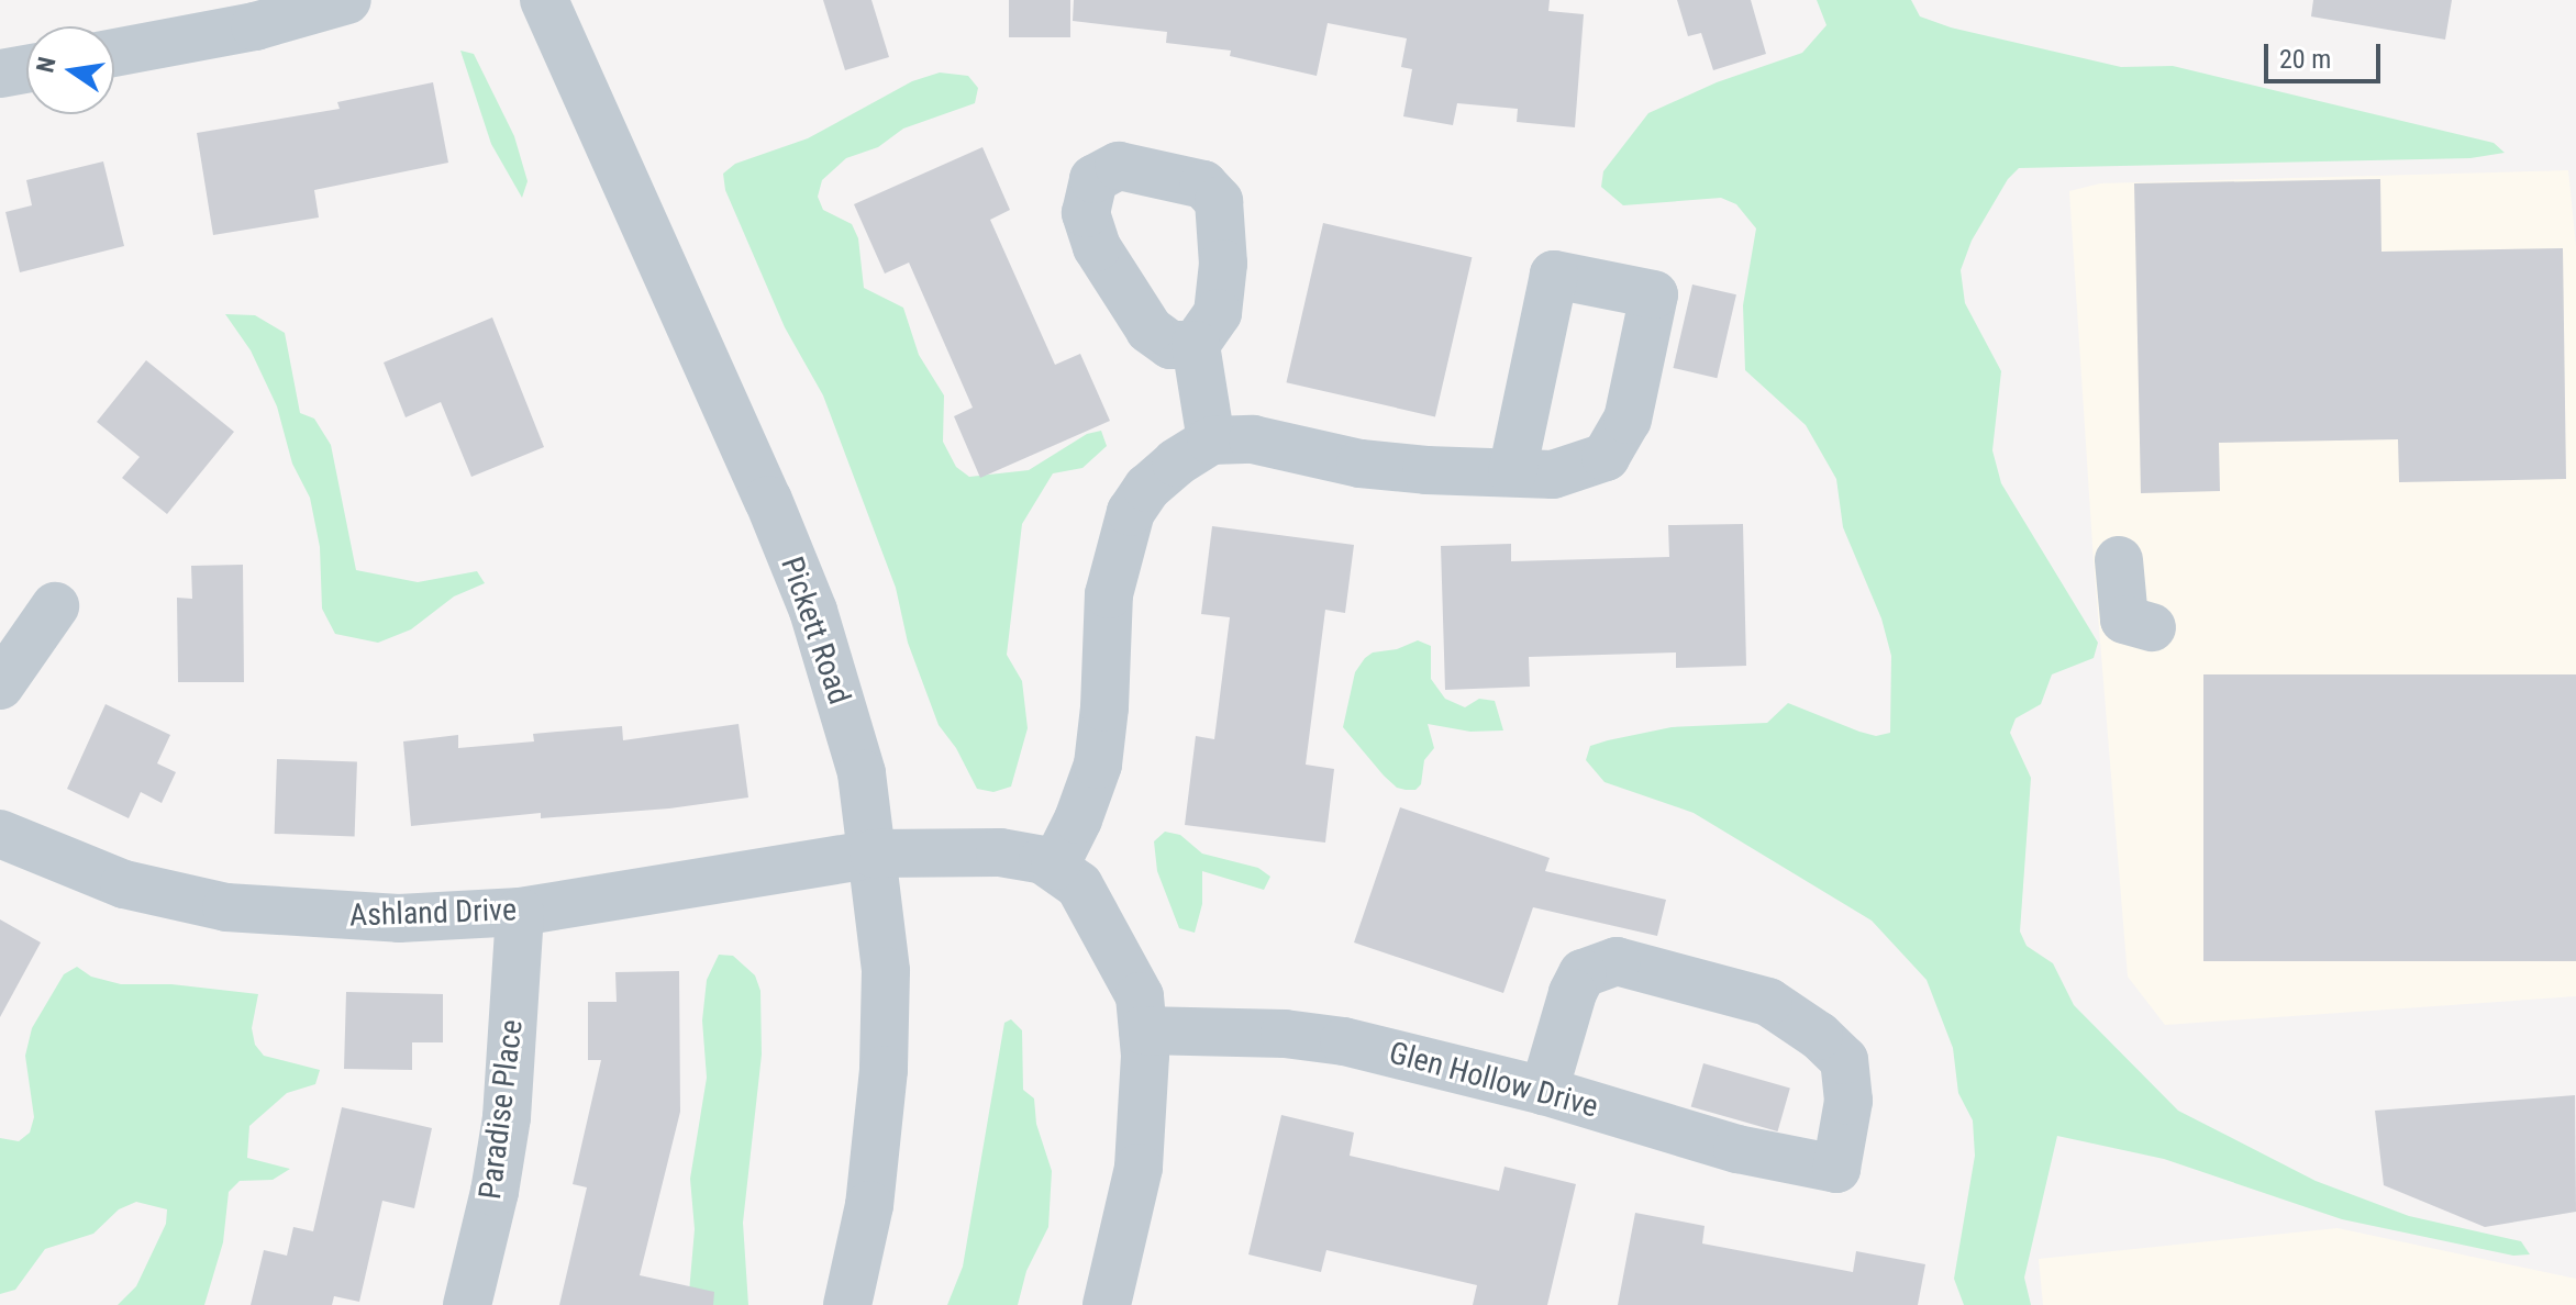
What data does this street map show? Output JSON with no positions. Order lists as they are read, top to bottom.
{
  "streets": {
    "street": [
      "Pickett Road",
      "Ashland Drive",
      "Glen Hollow Drive",
      "Paradise Place"
    ]
  },
  "crossings": [
    ["Pickett Road", "Ashland Drive"],
    ["Ashland Drive", "Paradise Place"]
  ],
  "scale_bar": "20 m",
  "north": "left"
}
